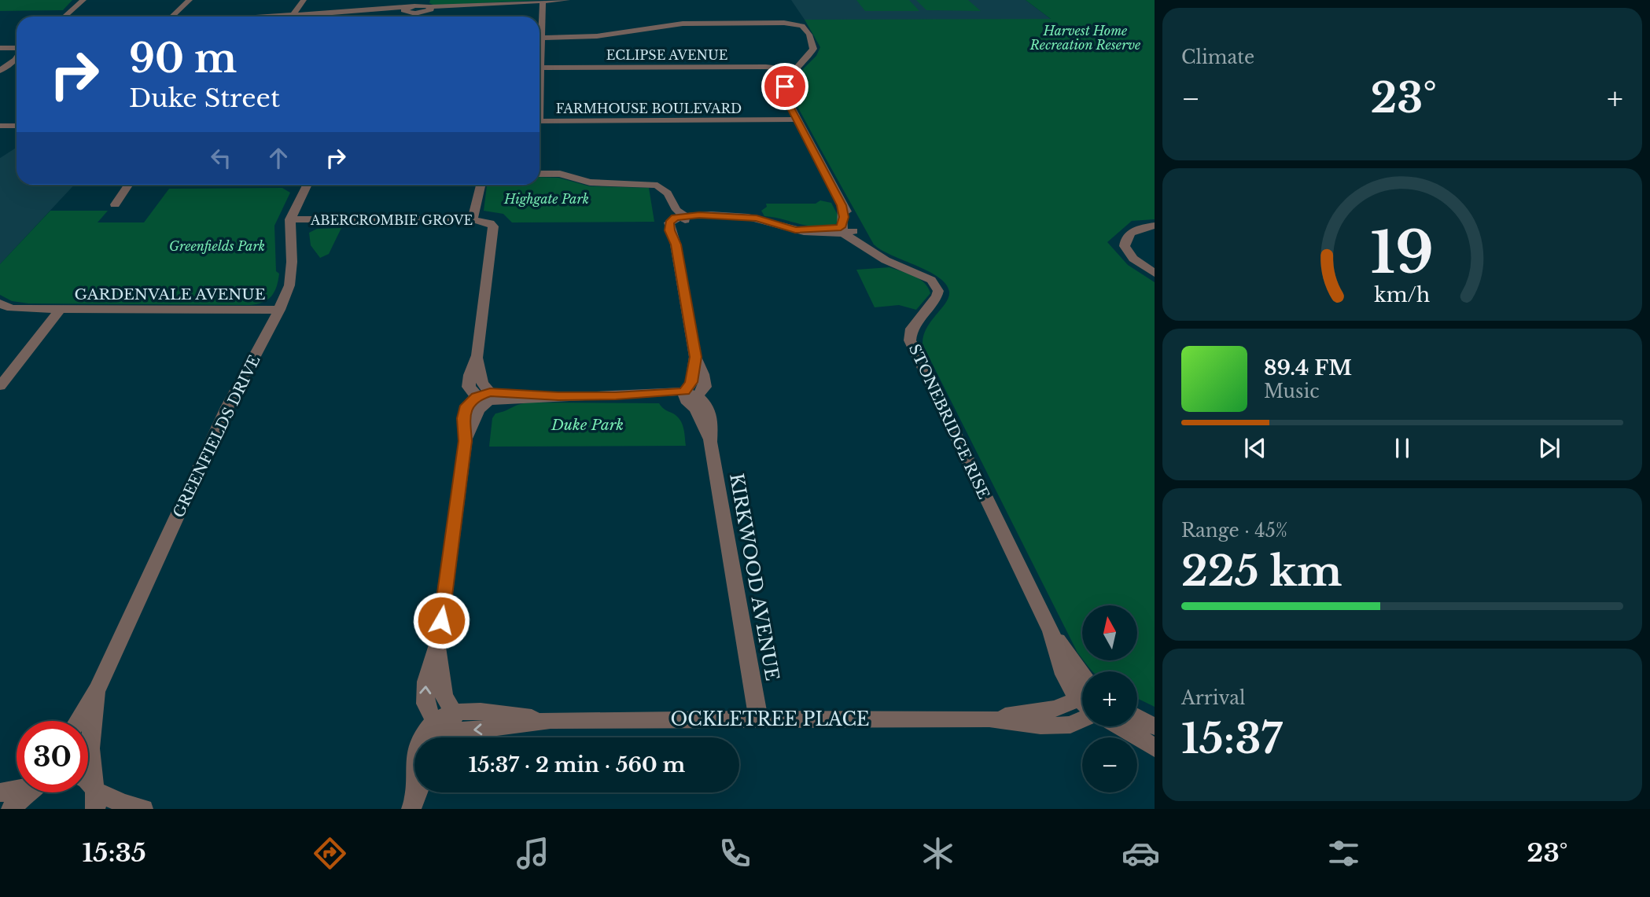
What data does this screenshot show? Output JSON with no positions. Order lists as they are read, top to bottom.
{
  "streets": {
    "street": [
      "ECLIPSE AVENUE",
      "FARMHOUSE BOULEVARD",
      "ABERCROMBIE GROVE",
      "GARDENVALE AVENUE",
      "STONEBRIDGE RISE",
      "GREENFIELDS DRIVE",
      "KIRKWOOD AVENUE",
      "OCKLETREE PLACE"
    ]
  },
  "crossings": [
    ["ABERCROMBIE GROVE", "GREENFIELDS DRIVE"],
    ["GARDENVALE AVENUE", "GREENFIELDS DRIVE"],
    ["KIRKWOOD AVENUE", "OCKLETREE PLACE"]
  ],
  "parks": [
    "Harvest Home Recreation Reserve",
    "Highgate Park",
    "Greenfields Park",
    "Duke Park"
  ],
  "north": "top",
  "page": {
    "tile": [
      "Climate",
      ["Range · 45%", "225 km"],
      ["Arrival", "15:37"]
    ],
    "turn": ["90 m", "Duke Street"],
    "heat": ["−", "23°", "+"],
    "song": ["89.4 FM", "Music"],
    "map_buttons": ["+", "−"],
    "limit": "30",
    "trip": "15:37 · 2 min · 560 m",
    "tabs": ["15:35", "23°"],
    "gauge": ["19", "km/h"]
  }
}
